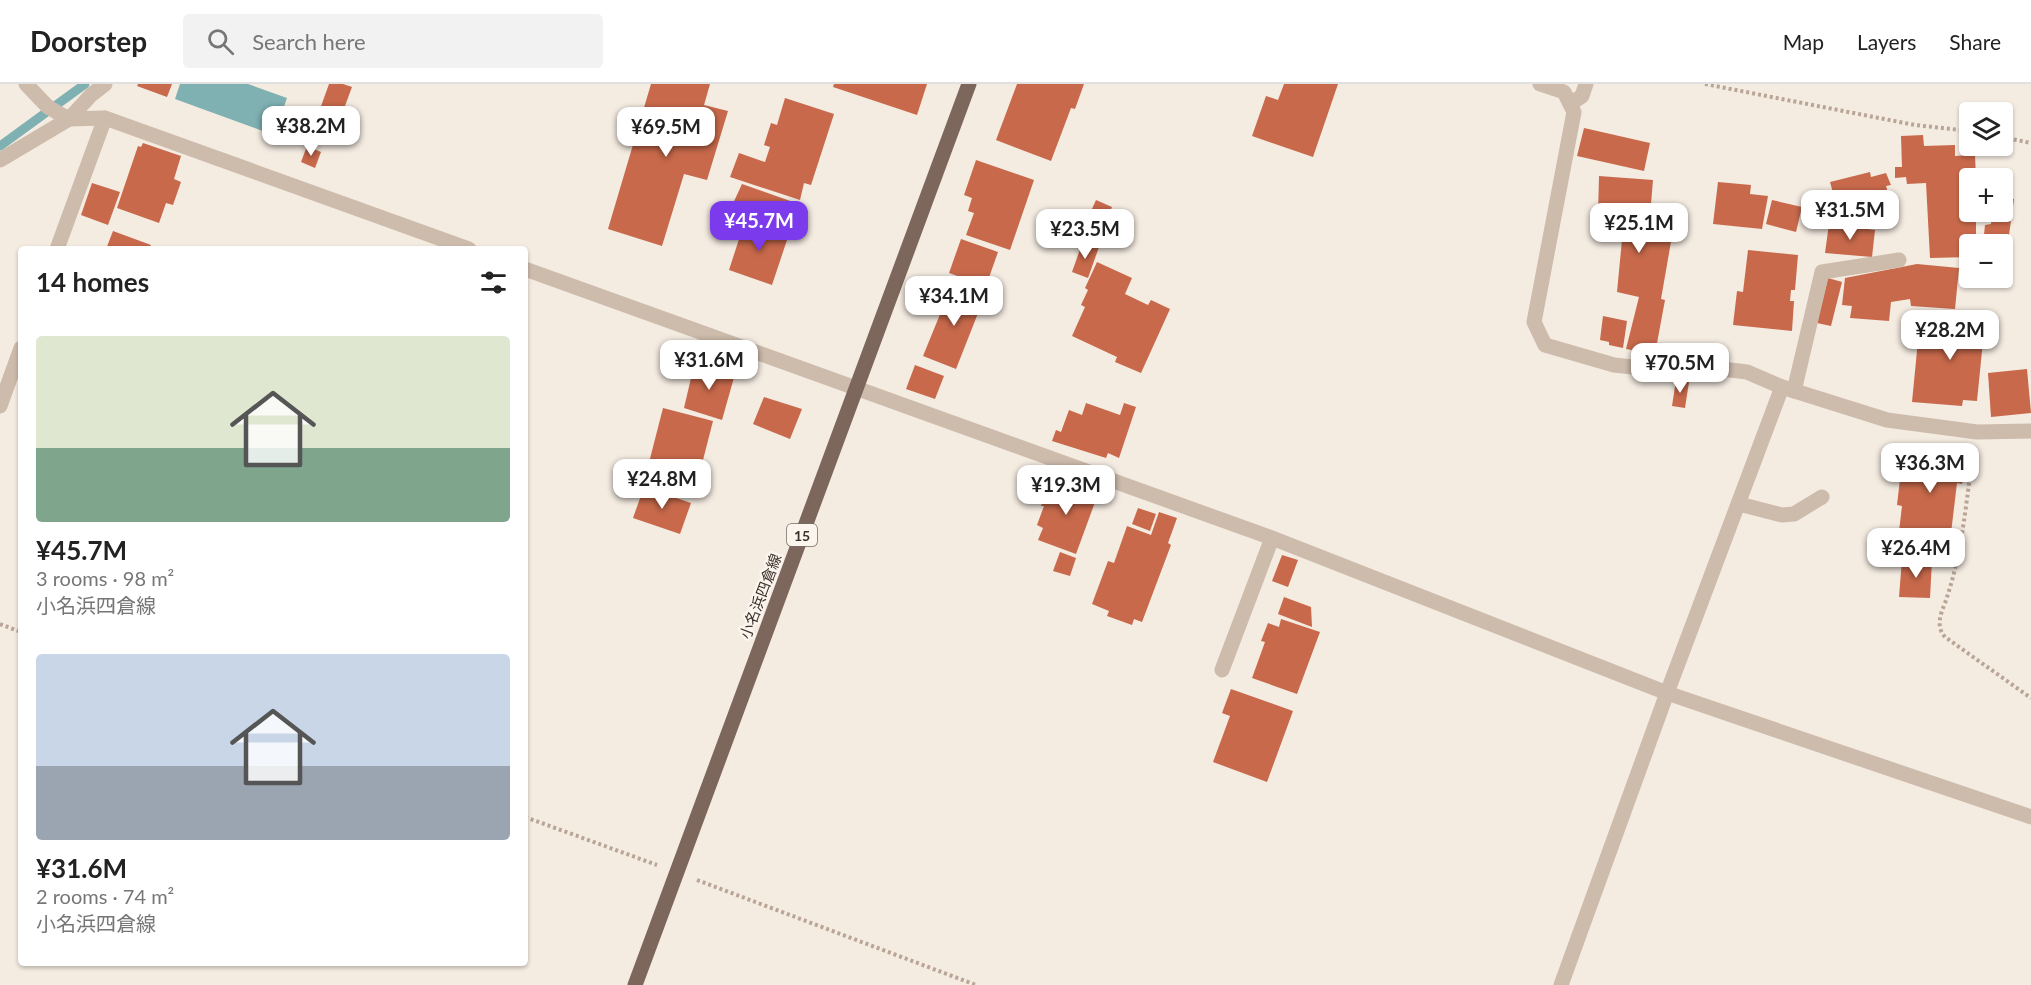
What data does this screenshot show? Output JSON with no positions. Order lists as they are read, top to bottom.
{
  "streets": {
    "main road": ["15", "小名浜四倉線"]
  },
  "page": {
    "header": "Doorstep",
    "search": "Search here",
    "nav": ["Map", "Layers", "Share"],
    "map_buttons": ["+", "−"],
    "price": [
      "¥38.2M",
      "¥69.5M",
      "¥31.5M",
      "¥45.7M",
      "¥25.1M",
      "¥23.5M",
      "¥34.1M",
      "¥28.2M",
      "¥31.6M",
      "¥70.5M",
      "¥36.3M",
      "¥24.8M",
      "¥19.3M",
      "¥26.4M"
    ],
    "heading": "14 homes",
    "list": [
      {
        "name": "¥45.7M",
        "note": "3 rooms · 98 m² · 小名浜四倉線"
      },
      {
        "name": "¥31.6M",
        "note": "2 rooms · 74 m² · 小名浜四倉線"
      }
    ]
  }
}
